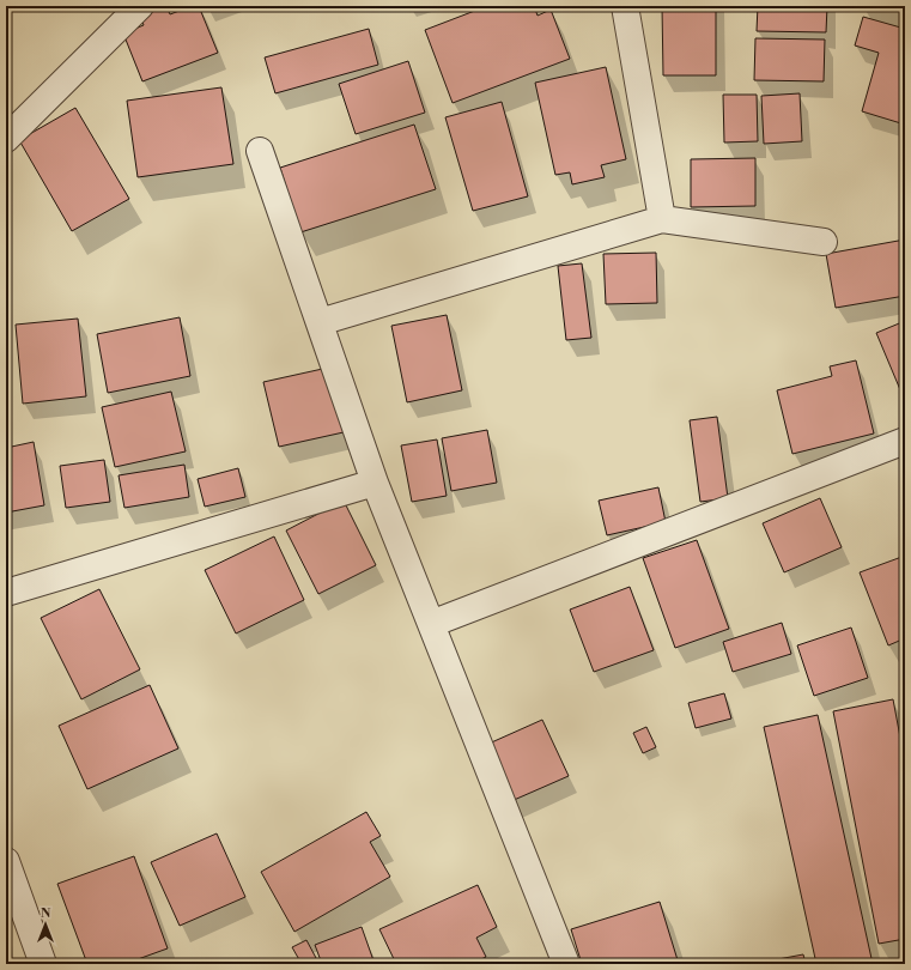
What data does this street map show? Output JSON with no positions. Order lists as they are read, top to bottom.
{
  "north": "top"
}
